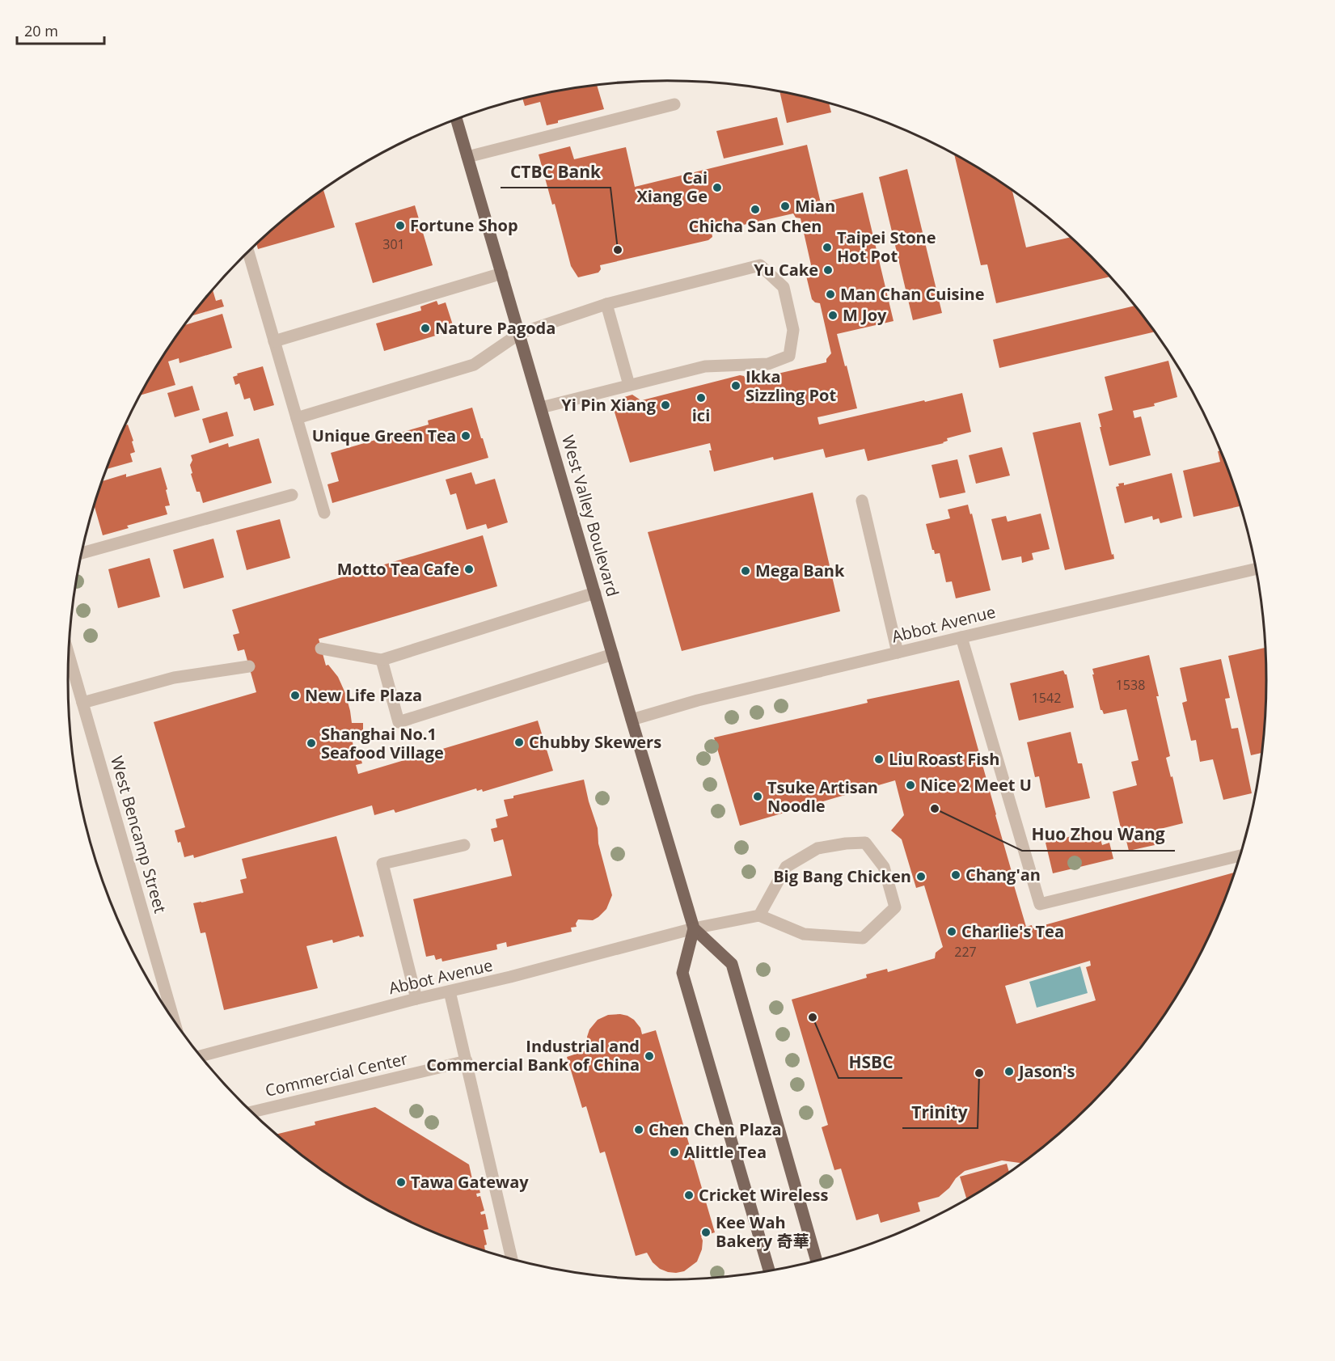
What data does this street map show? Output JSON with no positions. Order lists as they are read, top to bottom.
{
  "streets": {
    "main road": ["West Valley Boulevard"],
    "street": ["Abbot Avenue", "West Bencamp Street", "Commercial Center"]
  },
  "crossings": [
    ["West Valley Boulevard", "Abbot Avenue"]
  ],
  "places": [
    "Cai Xiang Ge",
    "Mian",
    "Chicha San Chen",
    "Fortune Shop",
    "Taipei Stone Hot Pot",
    "CTBC Bank",
    "Yu Cake",
    "Man Chan Cuisine",
    "M Joy",
    "Nature Pagoda",
    "Ikka Sizzling Pot",
    "ici",
    "Yi Pin Xiang",
    "Unique Green Tea",
    "Motto Tea Cafe",
    "Mega Bank",
    "New Life Plaza",
    "Chubby Skewers",
    "Shanghai No.1 Seafood Village",
    "Liu Roast Fish",
    "Nice 2 Meet U",
    "Tsuke Artisan Noodle",
    "Huo Zhou Wang",
    "Chang'an",
    "Big Bang Chicken",
    "Charlie's Tea",
    "HSBC",
    "Industrial and Commercial Bank of China",
    "Jason's",
    "Trinity",
    "Chen Chen Plaza",
    "Alittle Tea",
    "Tawa Gateway",
    "Cricket Wireless",
    "Kee Wah Bakery 奇華"
  ],
  "house_numbers": [
    "301",
    "1538",
    "1542",
    "227"
  ],
  "scale_bar": "20 m"
}
